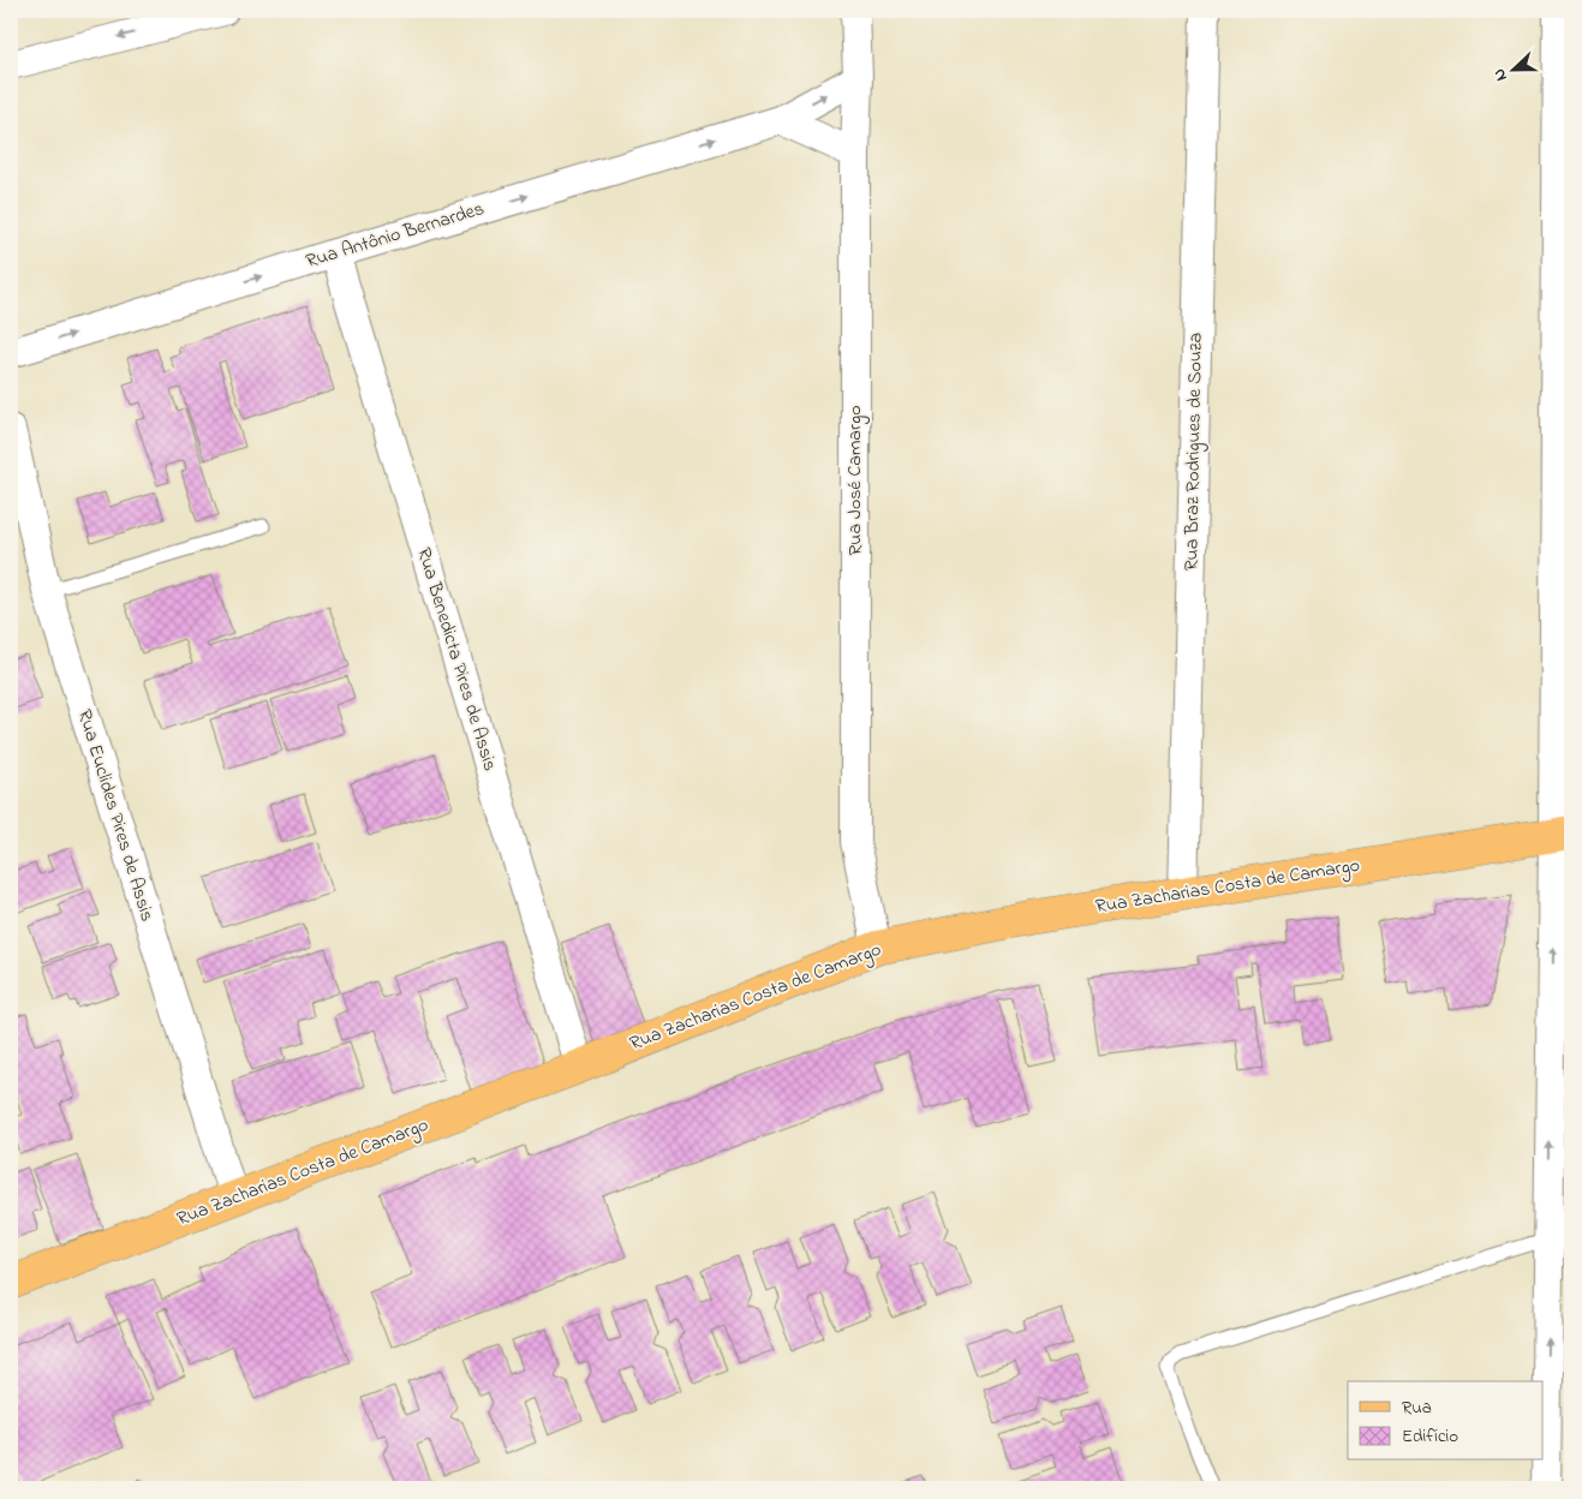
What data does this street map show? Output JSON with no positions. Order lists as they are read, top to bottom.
{
  "streets": {
    "main road": ["Rua Zacharias Costa de Camargo"],
    "street": [
      "Rua Antônio Bernardes",
      "Rua Braz Rodrigues de Souza",
      "Rua José Camargo",
      "Rua Benedicta Pires de Assis",
      "Rua Euclides Pires de Assis"
    ]
  },
  "crossings": [
    ["Rua Antônio Bernardes", "Rua José Camargo"],
    ["Rua Antônio Bernardes", "Rua Benedicta Pires de Assis"],
    ["Rua Braz Rodrigues de Souza", "Rua Zacharias Costa de Camargo"],
    ["Rua José Camargo", "Rua Zacharias Costa de Camargo"],
    ["Rua Benedicta Pires de Assis", "Rua Zacharias Costa de Camargo"],
    ["Rua Euclides Pires de Assis", "Rua Zacharias Costa de Camargo"]
  ],
  "one_way": ["Rua Antônio Bernardes"],
  "legend": ["Rua", "Edifício"],
  "north": "left"
}
